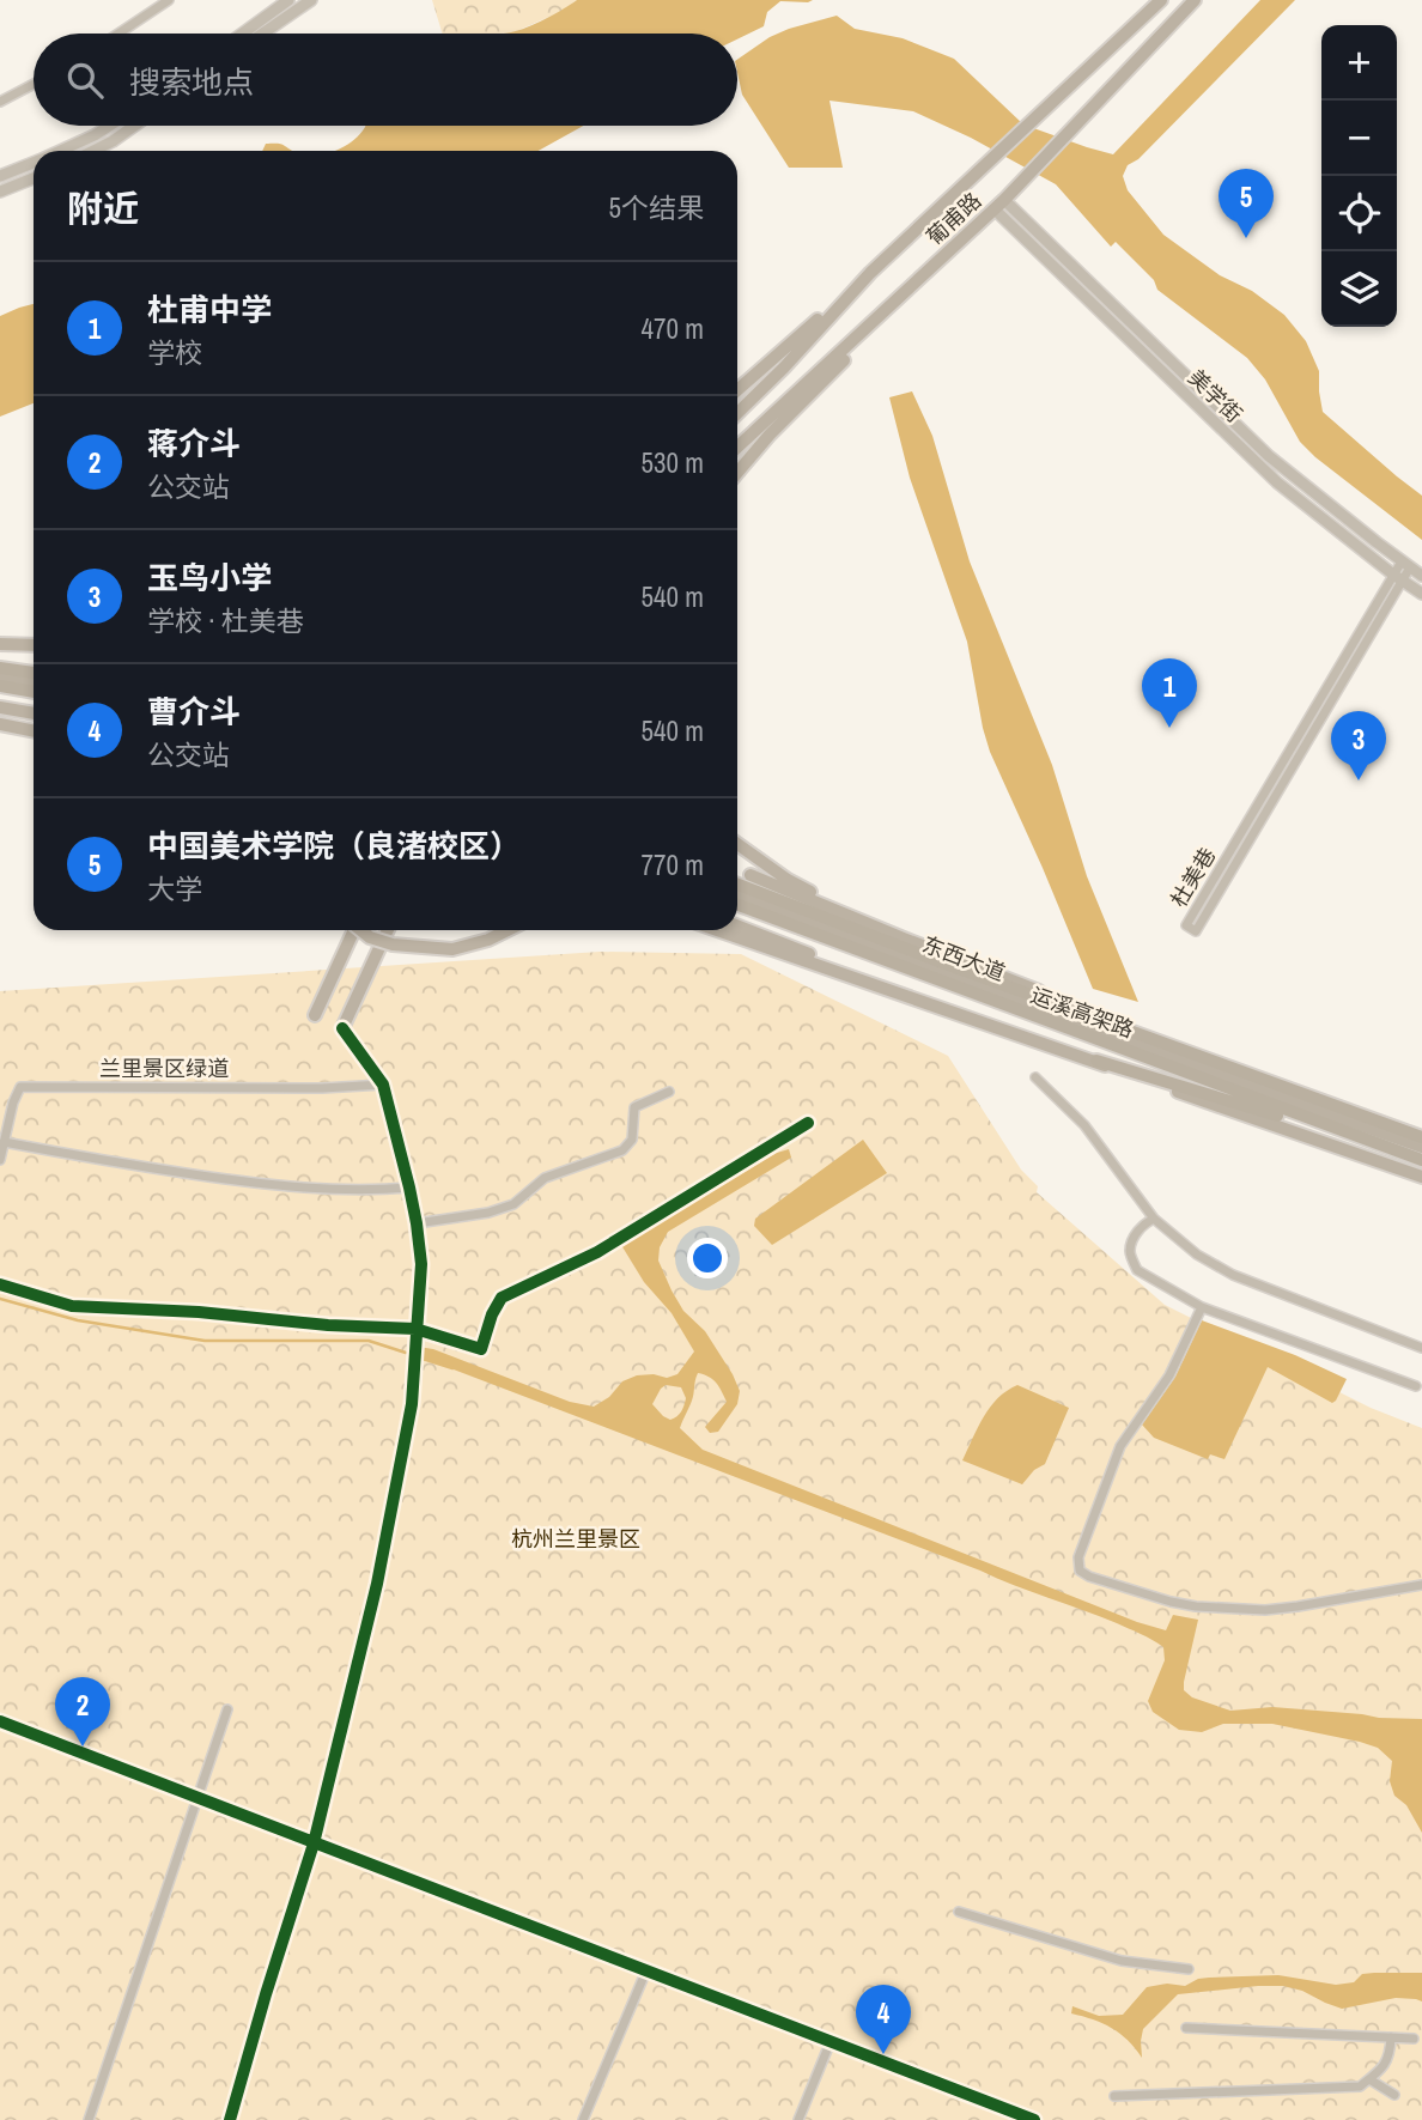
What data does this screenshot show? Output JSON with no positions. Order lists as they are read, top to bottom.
{
  "streets": {
    "highway": ["运溪高架路"],
    "main road": ["葡甫路", "东西大道"],
    "street": ["美学街", "杜美巷", "兰里景区绿道"]
  },
  "crossings": [
    ["葡甫路", "美学街"],
    ["美学街", "杜美巷"]
  ],
  "parks": ["杭州兰里景区"],
  "page": {
    "map_buttons": ["+", "−"],
    "search": "搜索地点",
    "heading": ["附近", "5个结果"],
    "pins": [
      "5",
      "1",
      "3",
      "2",
      "4"
    ],
    "list": [
      {
        "mark": "1",
        "name": "杜甫中学",
        "note": "学校",
        "value": "470 m"
      },
      {
        "mark": "2",
        "name": "蒋介斗",
        "note": "公交站",
        "value": "530 m"
      },
      {
        "mark": "3",
        "name": "玉鸟小学",
        "note": "学校 · 杜美巷",
        "value": "540 m"
      },
      {
        "mark": "4",
        "name": "曹介斗",
        "note": "公交站",
        "value": "540 m"
      },
      {
        "mark": "5",
        "name": "中国美术学院（良渚校区）",
        "note": "大学",
        "value": "770 m"
      }
    ]
  }
}
